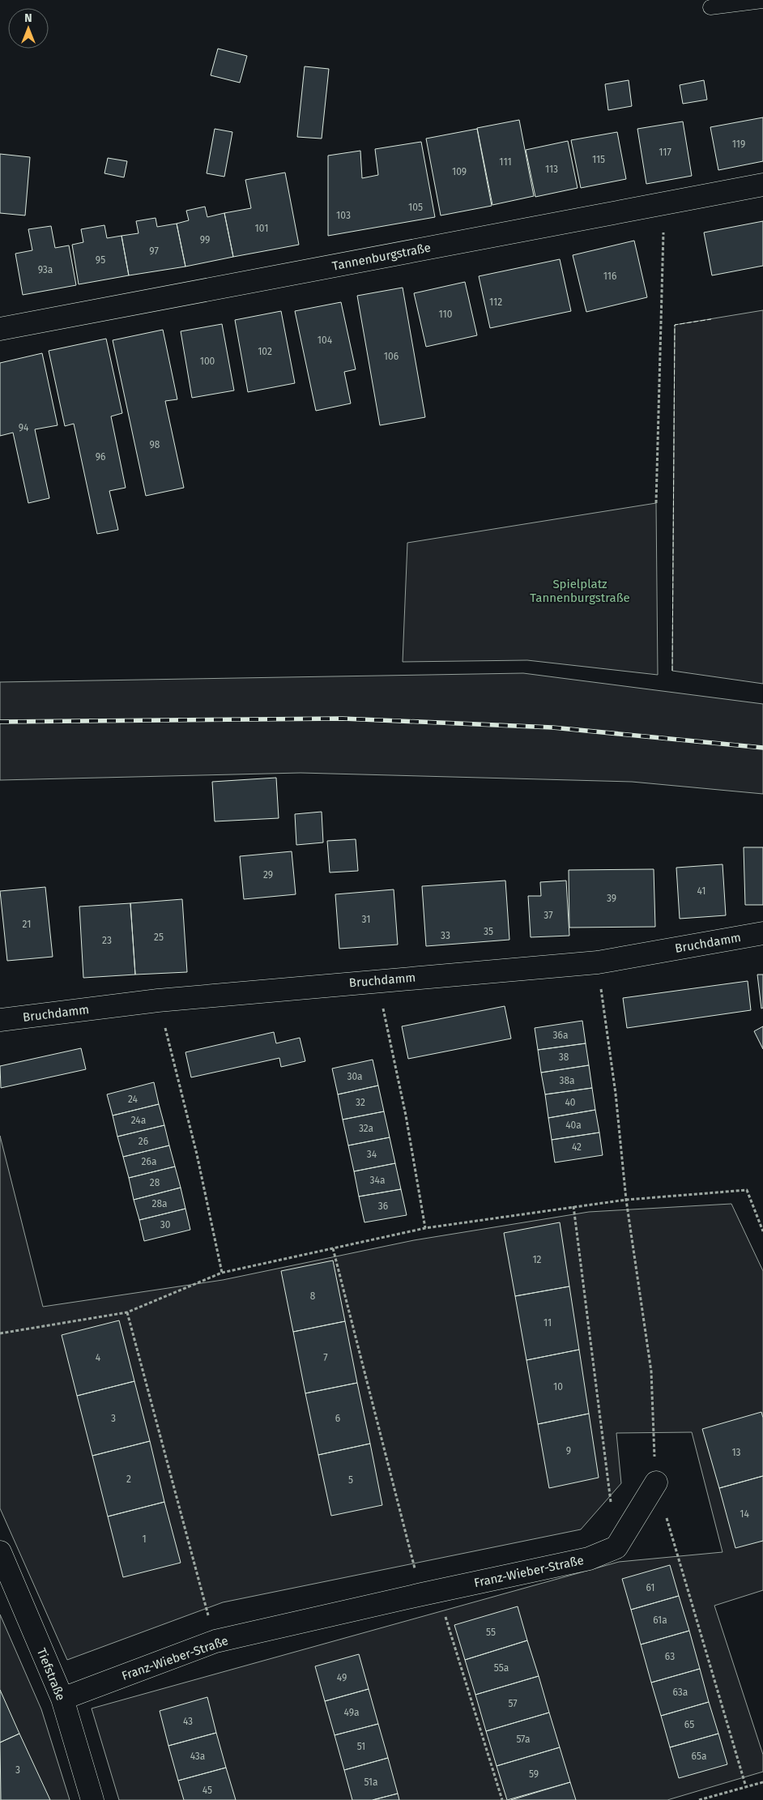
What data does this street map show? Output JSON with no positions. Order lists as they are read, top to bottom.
{
  "streets": {
    "street": [
      "Tannenburgstraße",
      "Bruchdamm",
      "Franz-Wieber-Straße",
      "Tiefstraße"
    ]
  },
  "crossings": [
    ["Franz-Wieber-Straße", "Tiefstraße"]
  ],
  "parks": ["Spielplatz Tannenburgstraße"],
  "house_numbers": [
    "119",
    "117",
    "115",
    "111",
    "113",
    "109",
    "105",
    "103",
    "101",
    "99",
    "97",
    "95",
    "93a",
    "116",
    "112",
    "110",
    "104",
    "102",
    "106",
    "100",
    "94",
    "98",
    "96",
    "29",
    "41",
    "39",
    "37",
    "31",
    "21",
    "35",
    "33",
    "25",
    "23",
    "36a",
    "38",
    "30a",
    "38a",
    "24",
    "32",
    "40",
    "24a",
    "40a",
    "32a",
    "26",
    "42",
    "34",
    "26a",
    "34a",
    "28",
    "28a",
    "36",
    "30",
    "12",
    "8",
    "11",
    "4",
    "7",
    "10",
    "3",
    "6",
    "9",
    "13",
    "2",
    "5",
    "14",
    "1",
    "61",
    "61a",
    "55",
    "63",
    "55a",
    "49",
    "63a",
    "57",
    "49a",
    "43",
    "65",
    "57a",
    "51",
    "43a",
    "65a",
    "3",
    "59",
    "51a",
    "45"
  ],
  "north": "top"
}
